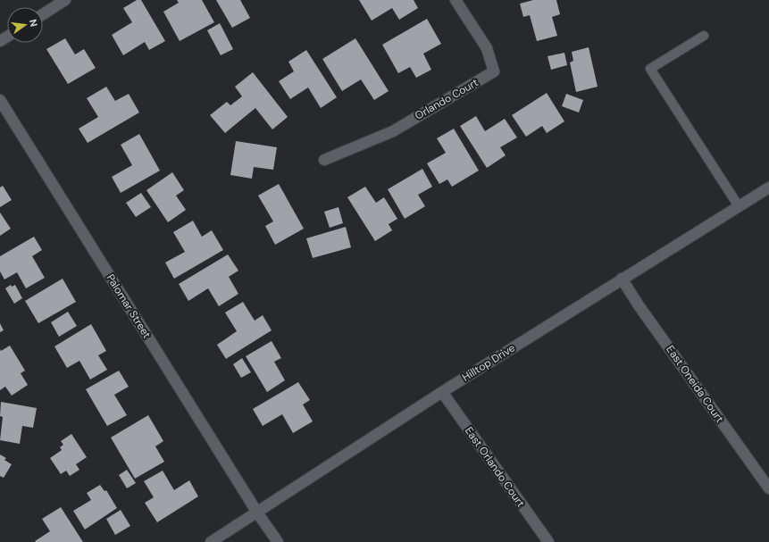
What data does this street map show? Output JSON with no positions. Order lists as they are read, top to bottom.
{
  "streets": {
    "main road": [
      "Orlando Court",
      "Palomar Street",
      "Hilltop Drive",
      "East Oneida Court",
      "East Orlando Court"
    ]
  },
  "crossings": [
    ["Palomar Street", "Hilltop Drive"],
    ["Hilltop Drive", "East Oneida Court"],
    ["Hilltop Drive", "East Orlando Court"]
  ],
  "north": "right"
}
